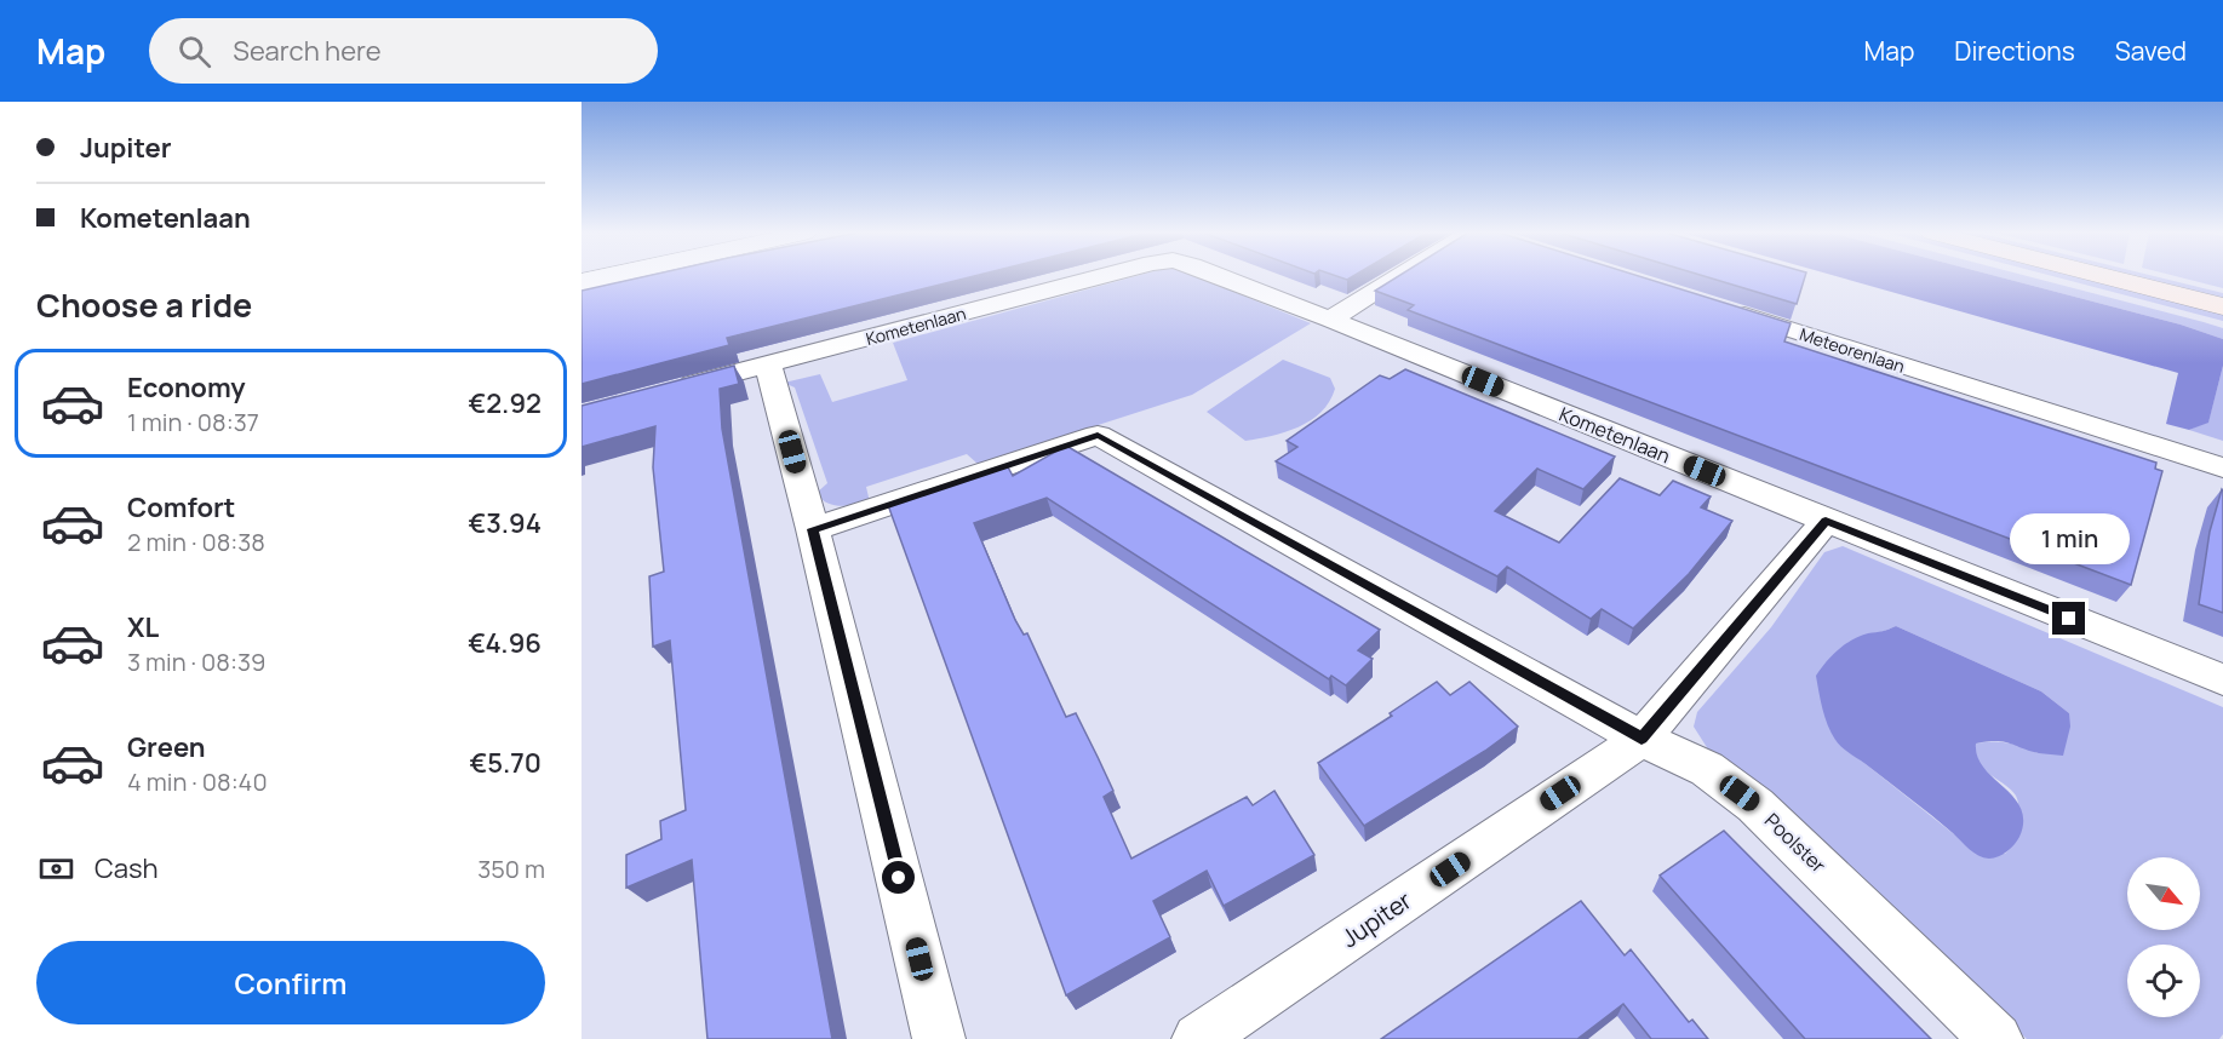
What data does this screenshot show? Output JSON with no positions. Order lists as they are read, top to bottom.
{
  "streets": {
    "street": [
      "Kometenlaan",
      "Meteorenlaan",
      "Poolster",
      "Jupiter"
    ]
  },
  "crossings": [
    ["Kometenlaan", "Jupiter"],
    ["Poolster", "Jupiter"]
  ],
  "north": "bottom right",
  "page": {
    "header": "Map",
    "search": "Search here",
    "nav": ["Map", "Directions", "Saved"],
    "banner": ["Jupiter", "Kometenlaan"],
    "heading": "Choose a ride",
    "list": [
      {
        "name": "Economy",
        "note": "1 min · 08:37",
        "value": "€2.92"
      },
      {
        "name": "Comfort",
        "note": "2 min · 08:38",
        "value": "€3.94"
      },
      {
        "name": "XL",
        "note": "3 min · 08:39",
        "value": "€4.96"
      },
      {
        "name": "Green",
        "note": "4 min · 08:40",
        "value": "€5.70"
      }
    ],
    "bubble": "1 min",
    "pay": ["Cash", "350 m"],
    "buttons": "Confirm"
  }
}
